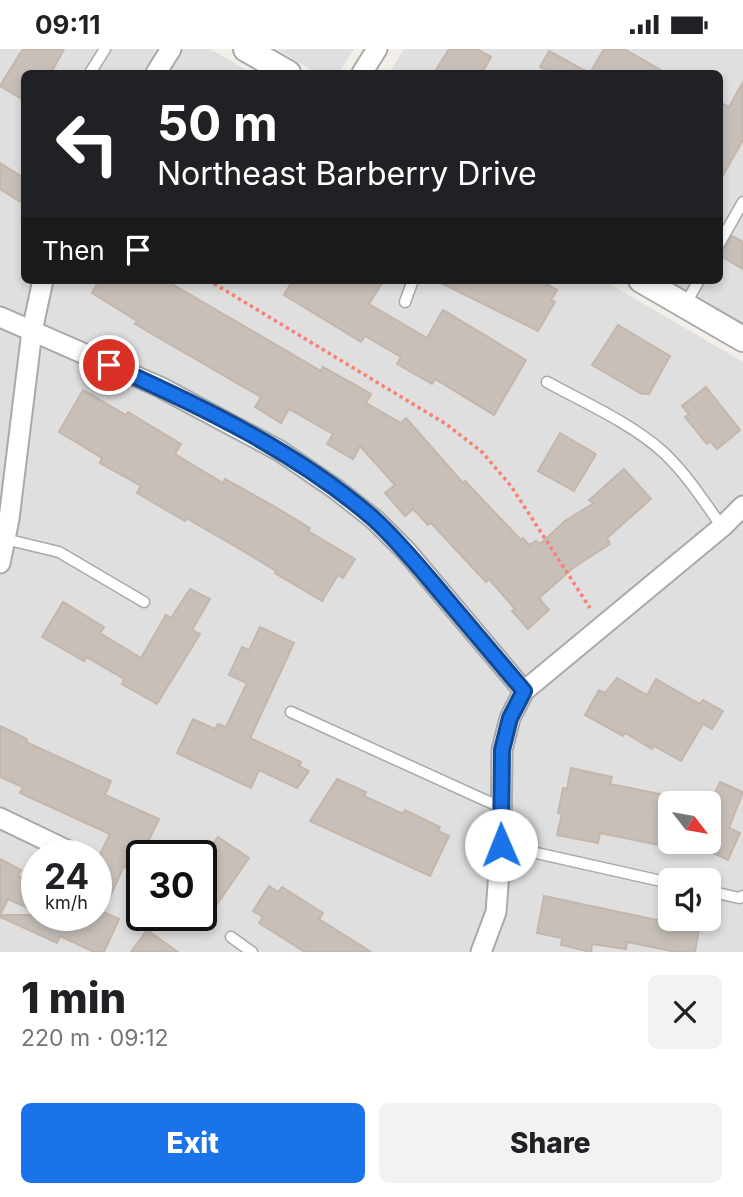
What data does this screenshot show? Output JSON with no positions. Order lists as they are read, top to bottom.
{
  "north": "bottom right",
  "page": {
    "status": "09:11",
    "turn": ["50 m", "Northeast Barberry Drive"],
    "then": "Then",
    "speed": "24 km/h",
    "limit": "30",
    "heading": ["1 min", "220 m · 09:12"],
    "buttons": ["Exit", "Share"]
  }
}
